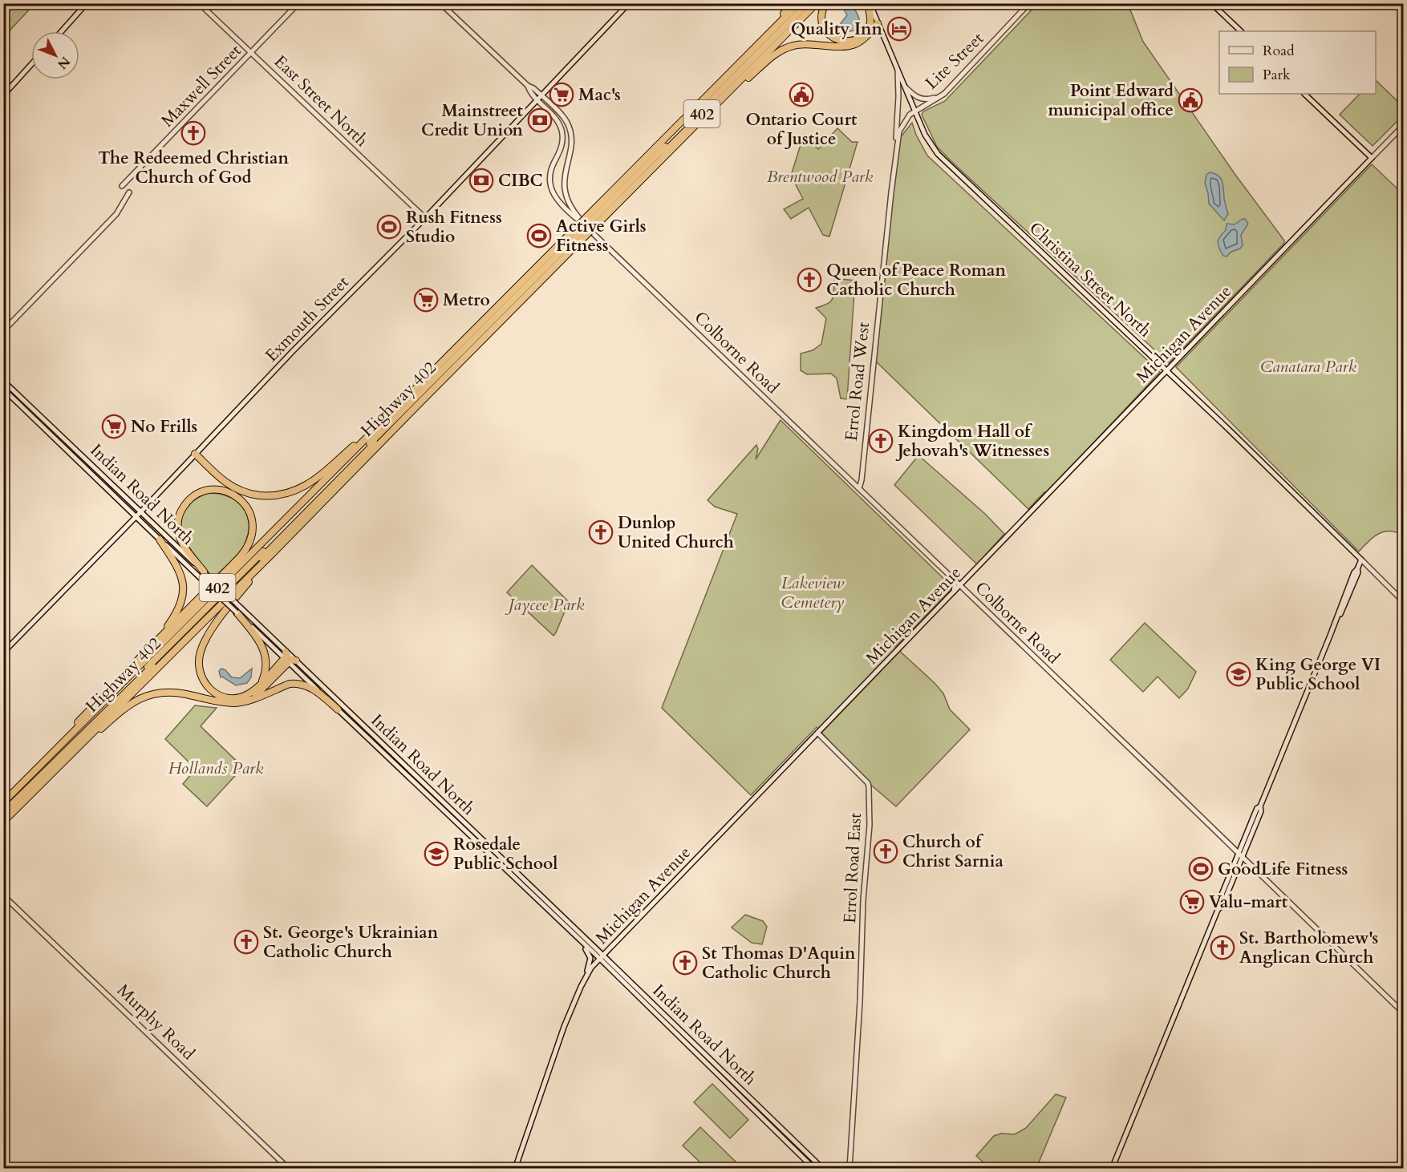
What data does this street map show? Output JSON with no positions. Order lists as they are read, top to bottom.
{
  "streets": {
    "highway": ["402", "Highway 402"],
    "main road": [
      "Lite Street",
      "Maxwell Street",
      "East Street North",
      "Christina Street North",
      "Exmouth Street",
      "Michigan Avenue",
      "Colborne Road",
      "Errol Road West",
      "Indian Road North",
      "Errol Road East",
      "Murphy Road"
    ]
  },
  "crossings": [
    ["Lite Street", "Christina Street North"],
    ["Lite Street", "Errol Road West"],
    ["Maxwell Street", "East Street North"],
    ["East Street North", "Exmouth Street"],
    ["Christina Street North", "Michigan Avenue"],
    ["Christina Street North", "Errol Road West"],
    ["Exmouth Street", "Colborne Road"],
    ["Exmouth Street", "Indian Road North"],
    ["Michigan Avenue", "Colborne Road"],
    ["Michigan Avenue", "Indian Road North"],
    ["Michigan Avenue", "Errol Road East"],
    ["Colborne Road", "Errol Road West"],
    ["Colborne Road", "Highway 402"]
  ],
  "parks": [
    "Brentwood Park",
    "Canatara Park",
    "Lakeview Cemetery",
    "Jaycee Park",
    "Hollands Park"
  ],
  "places": {
    "hotel": ["Quality Inn"],
    "supermarket": [
      "Mac's",
      "Metro",
      "No Frills",
      "Valu-mart"
    ],
    "public building": ["Ontario Court of Justice", "Point Edward municipal office"],
    "bank": ["Mainstreet Credit Union", "CIBC"],
    "church": [
      "The Redeemed Christian Church of God",
      "Queen of Peace Roman Catholic Church",
      "Kingdom Hall of Jehovah's Witnesses",
      "Dunlop United Church",
      "Church of Christ Sarnia",
      "St. George's Ukrainian Catholic Church",
      "St. Bartholomew's Anglican Church",
      "St Thomas D'Aquin Catholic Church"
    ],
    "sports": ["Rush Fitness Studio", "Active Girls Fitness", "GoodLife Fitness"],
    "school or university": ["King George VI Public School", "Rosedale Public School"]
  },
  "legend": ["Road", "Park"],
  "north": "bottom right"
}
